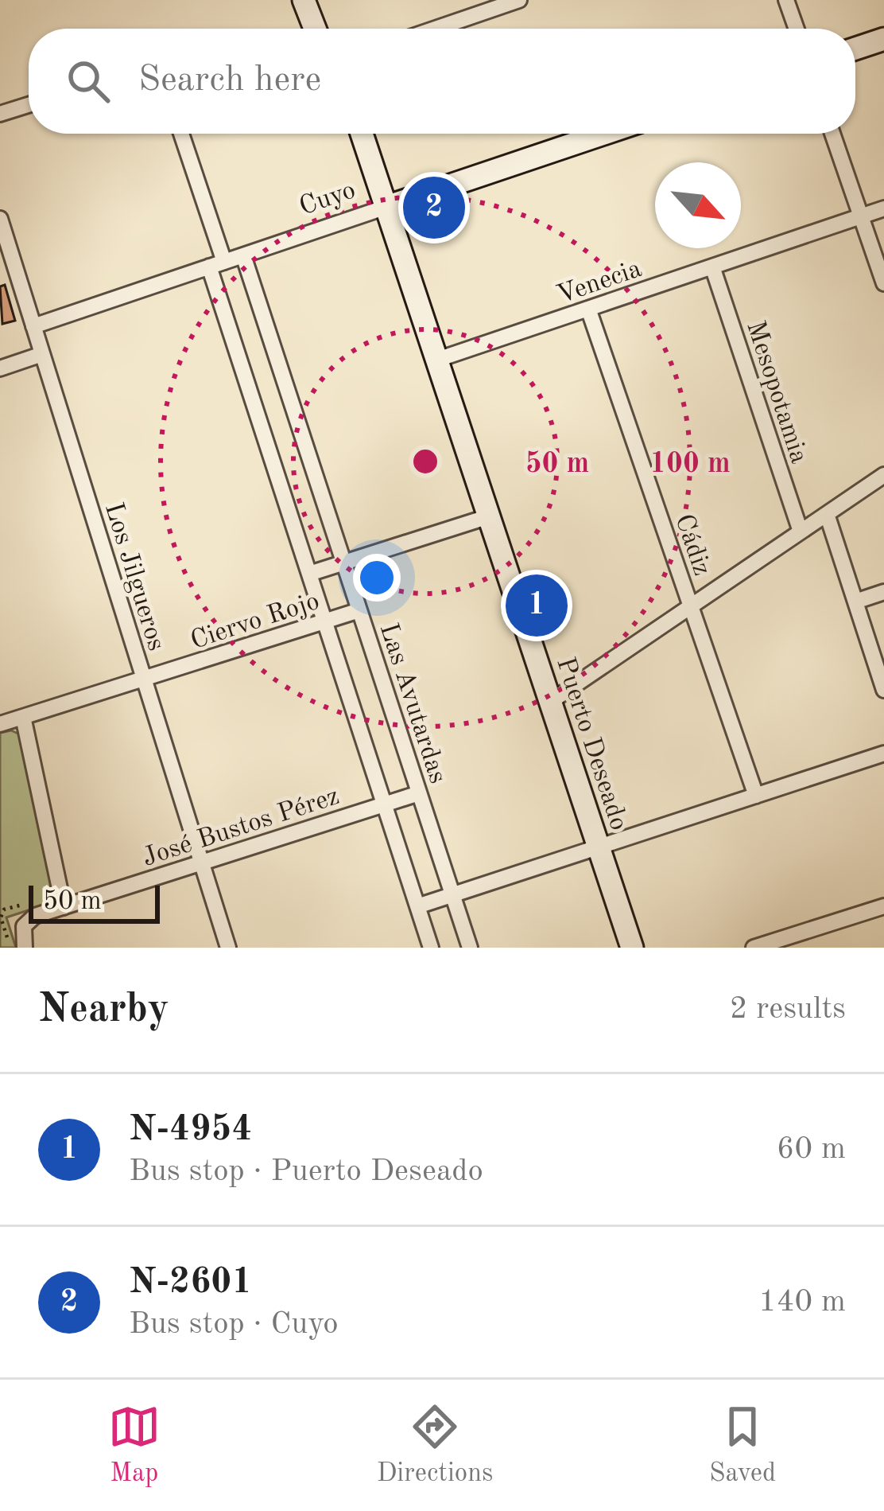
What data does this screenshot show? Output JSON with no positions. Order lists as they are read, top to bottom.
{
  "streets": {
    "street": [
      "Cuyo",
      "Venecia",
      "Mesopotamia",
      "Cádiz",
      "Los Jilgueros",
      "Ciervo Rojo",
      "Las Avutardas",
      "Puerto Deseado",
      "José Bustos Pérez"
    ]
  },
  "crossings": [
    ["Cuyo", "Los Jilgueros"],
    ["Cuyo", "Las Avutardas"],
    ["Cuyo", "Puerto Deseado"],
    ["Venecia", "Mesopotamia"],
    ["Venecia", "Cádiz"],
    ["Venecia", "Puerto Deseado"],
    ["Los Jilgueros", "Ciervo Rojo"],
    ["Los Jilgueros", "José Bustos Pérez"],
    ["Ciervo Rojo", "Las Avutardas"],
    ["Ciervo Rojo", "Puerto Deseado"],
    ["Las Avutardas", "José Bustos Pérez"]
  ],
  "scale_bar": "50 m",
  "north": "bottom right",
  "page": {
    "search": "Search here",
    "pins": ["2", "1"],
    "scale": "50 m",
    "heading": ["Nearby", "2 results"],
    "list": [
      {
        "mark": "1",
        "name": "N-4954",
        "note": "Bus stop · Puerto Deseado",
        "value": "60 m"
      },
      {
        "mark": "2",
        "name": "N-2601",
        "note": "Bus stop · Cuyo",
        "value": "140 m"
      }
    ],
    "nav": ["Map", "Directions", "Saved"]
  },
  "rings": ["50 m", "100 m"]
}
